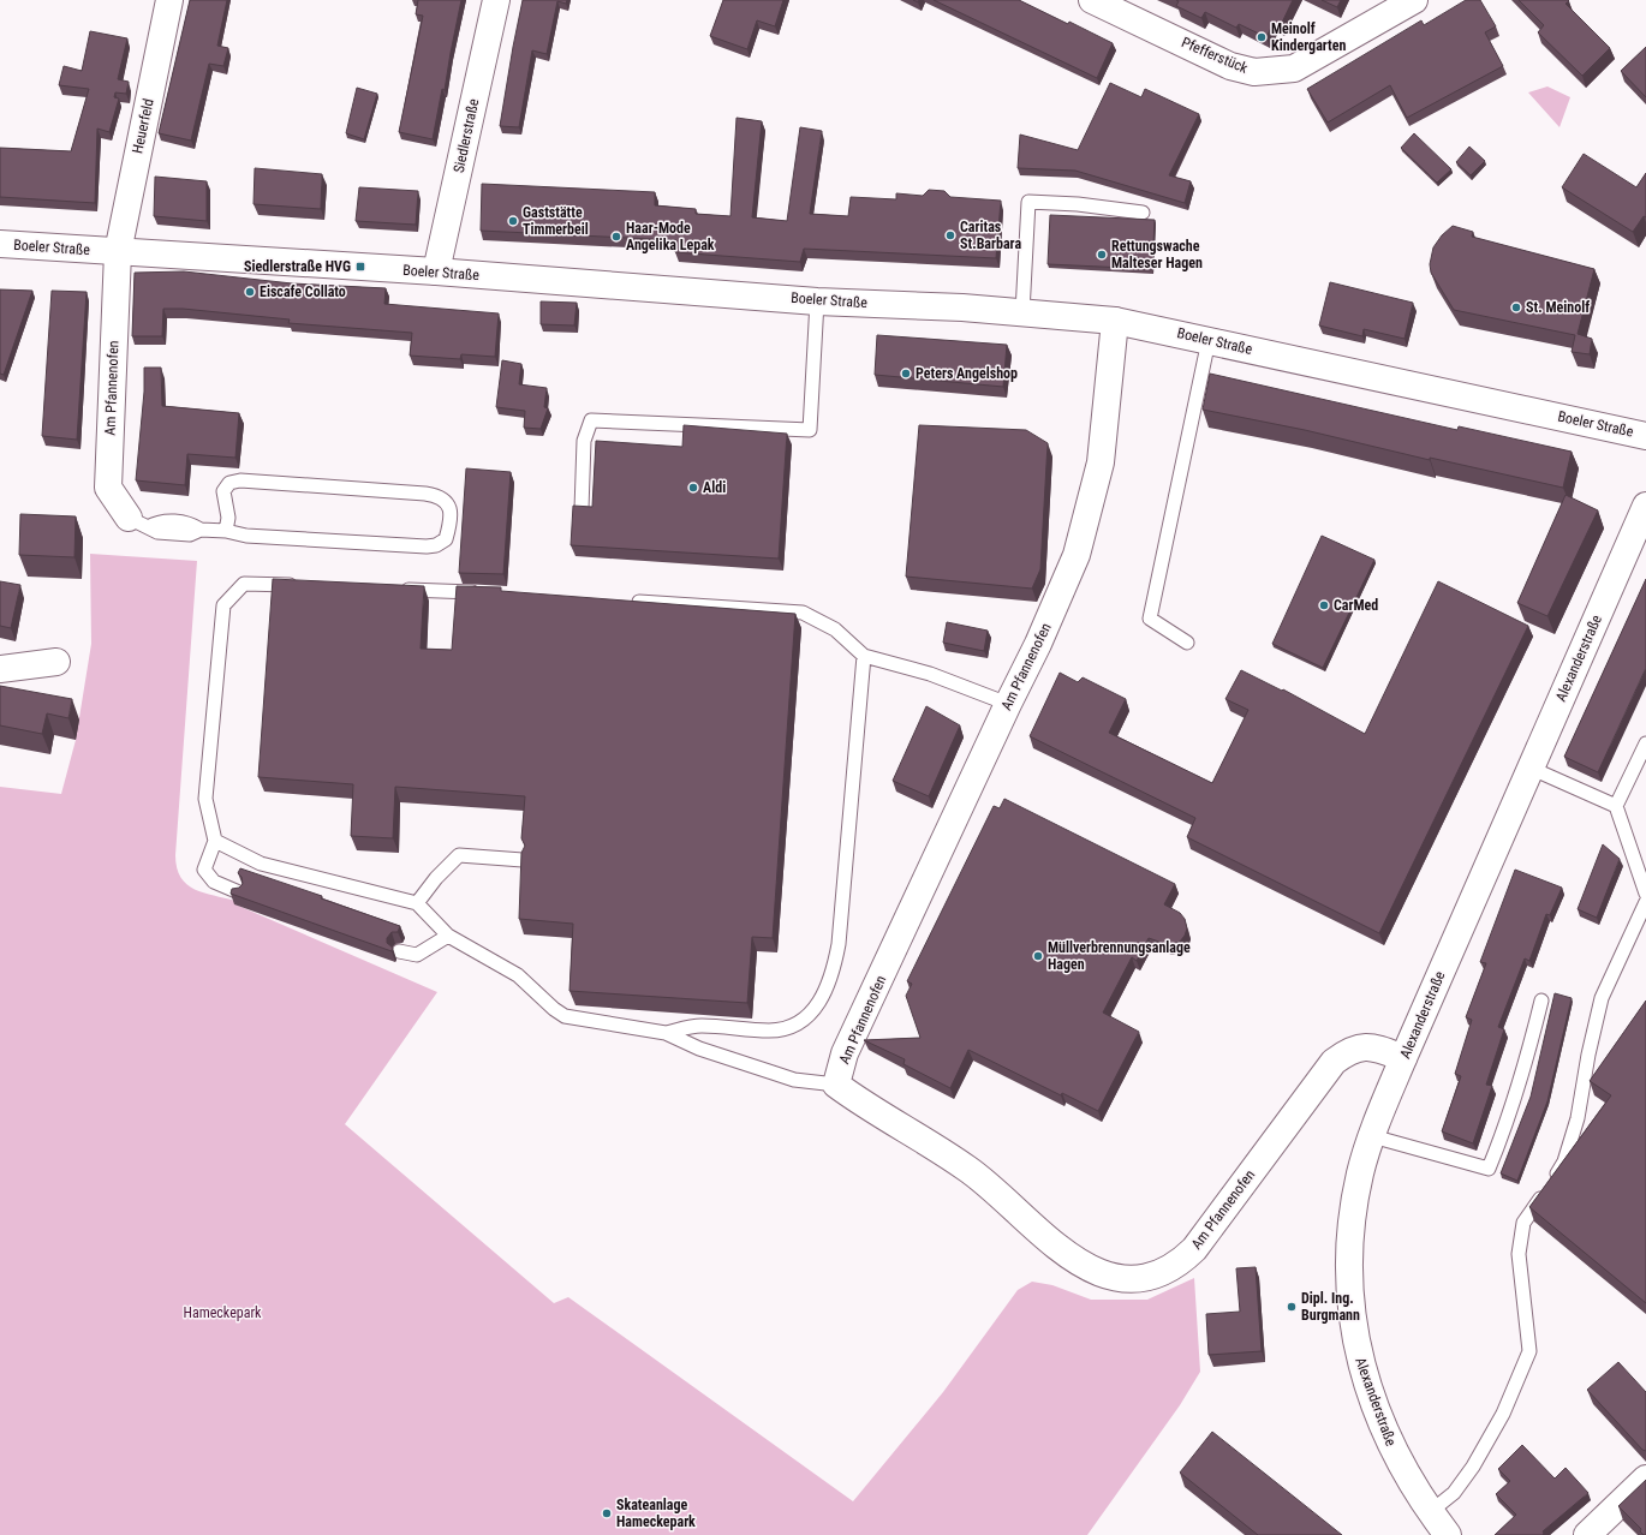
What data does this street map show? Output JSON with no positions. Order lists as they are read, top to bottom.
{
  "streets": {
    "street": [
      "Pfefferstück",
      "Heuerfeld",
      "Siedlerstraße",
      "Boeler Straße",
      "Am Pfannenofen",
      "Alexanderstraße"
    ]
  },
  "crossings": [
    ["Heuerfeld", "Boeler Straße"],
    ["Heuerfeld", "Am Pfannenofen"],
    ["Siedlerstraße", "Boeler Straße"],
    ["Boeler Straße", "Am Pfannenofen"],
    ["Am Pfannenofen", "Alexanderstraße"]
  ],
  "parks": ["Hameckepark"],
  "places": {
    "other": [
      "Meinolf Kindergarten",
      "Gaststätte Timmerbeil",
      "Caritas St.Barbara",
      "Haar-Mode Angelika Lepak",
      "Rettungswache Malteser Hagen",
      "Eiscafe Collato",
      "St. Meinolf",
      "Peters Angelshop",
      "Aldi",
      "CarMed",
      "Müllverbrennungsanlage Hagen",
      "Dipl. Ing. Burgmann",
      "Skateanlage Hameckepark"
    ],
    "transit": ["Siedlerstraße HVG"]
  }
}
